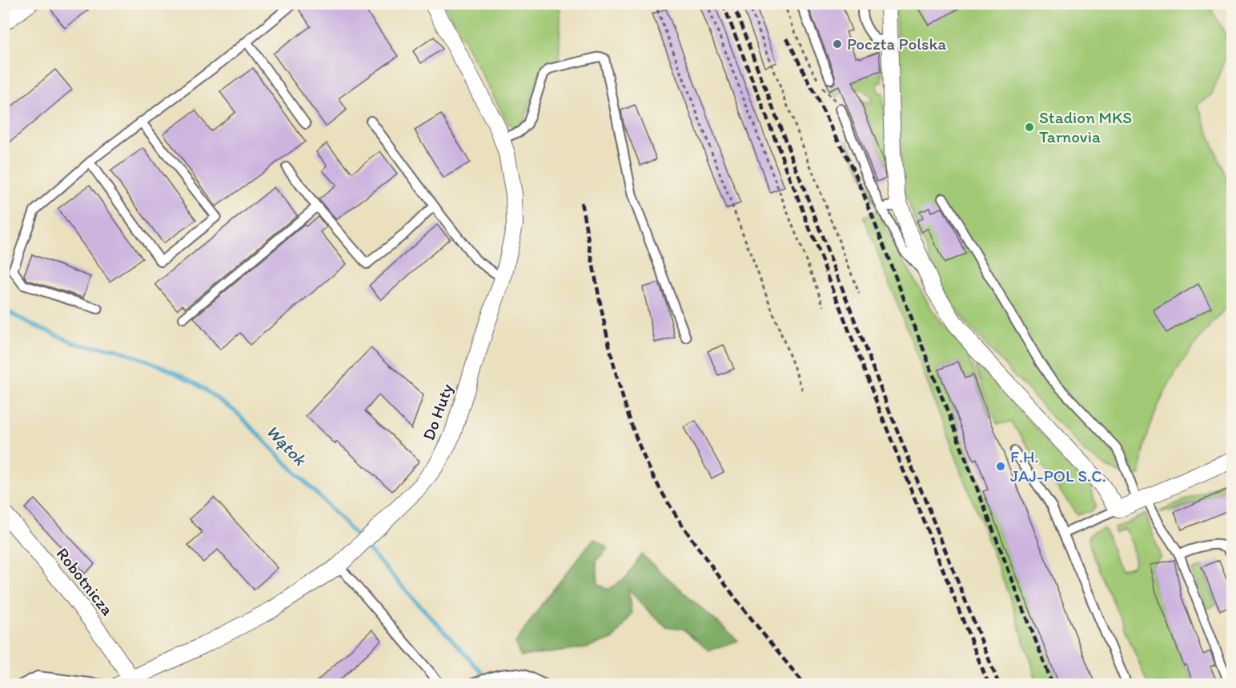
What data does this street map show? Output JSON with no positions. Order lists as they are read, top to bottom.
{
  "streets": {
    "street": ["Do Huty", "Robotnicza"]
  },
  "crossings": [
    ["Do Huty", "Robotnicza"]
  ],
  "water": ["Wątok"],
  "places": ["Poczta Polska", "Stadion MKS Tarnovia", "F.H. JAJ-POL S.C."]
}
